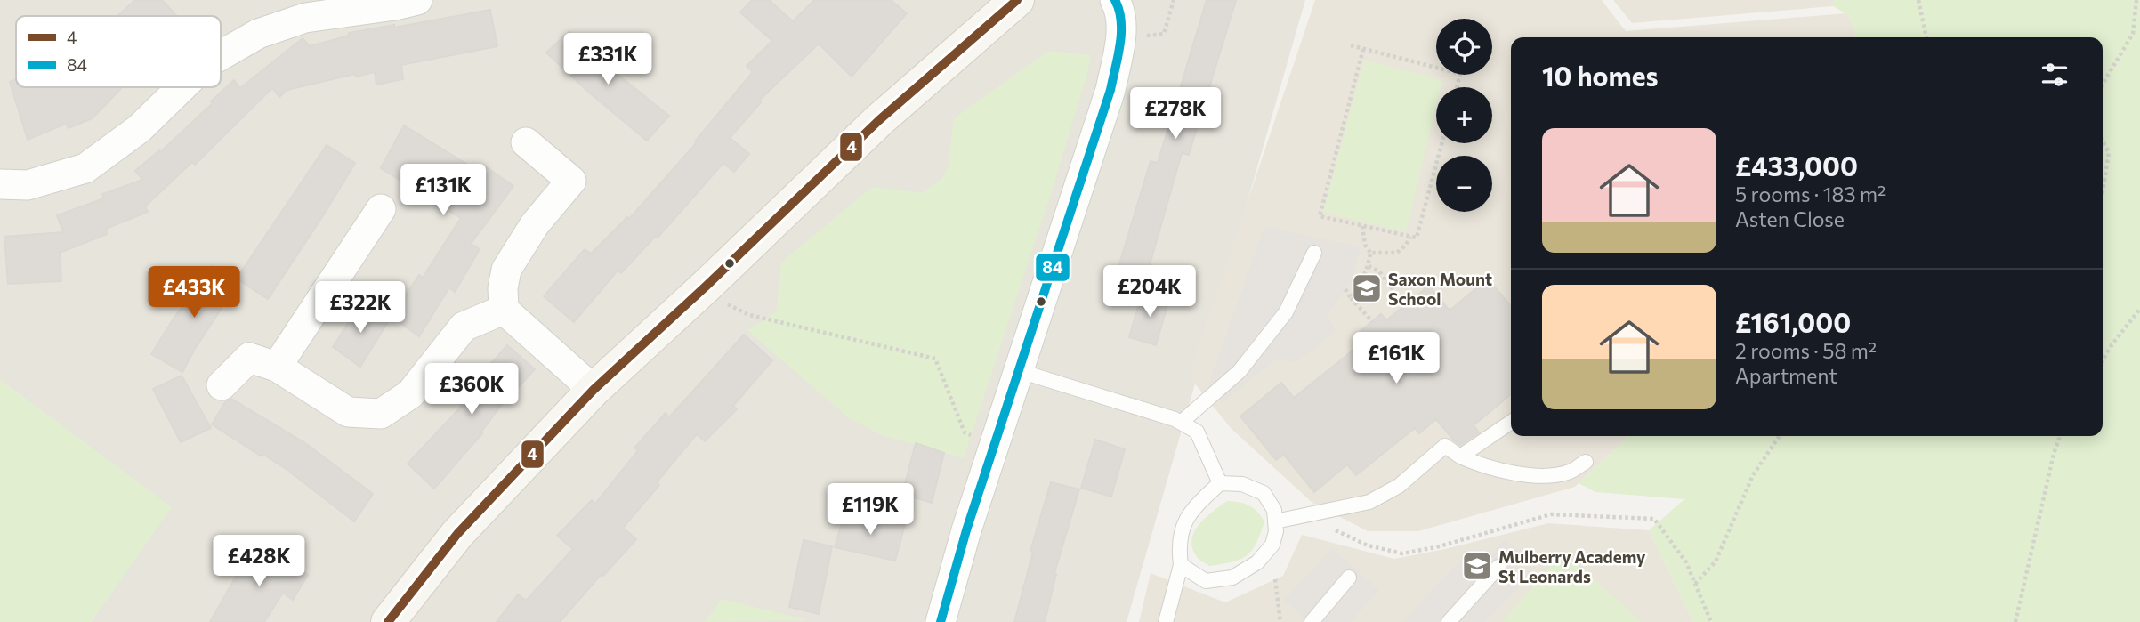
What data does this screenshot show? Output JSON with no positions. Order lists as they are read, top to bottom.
{
  "places": {
    "school or university": ["Saxon Mount School", "Mulberry Academy St Leonards"]
  },
  "lines": ["transit line 4", "transit line 84"],
  "legend": ["4", "84"],
  "page": {
    "map_buttons": ["+", "−"],
    "price": [
      "£331K",
      "£278K",
      "£131K",
      "£204K",
      "£433K",
      "£322K",
      "£161K",
      "£360K",
      "£119K",
      "£428K"
    ],
    "heading": "10 homes",
    "list": [
      {
        "name": "£433,000",
        "note": "5 rooms · 183 m² · Asten Close"
      },
      {
        "name": "£161,000",
        "note": "2 rooms · 58 m² · Apartment"
      }
    ]
  }
}
